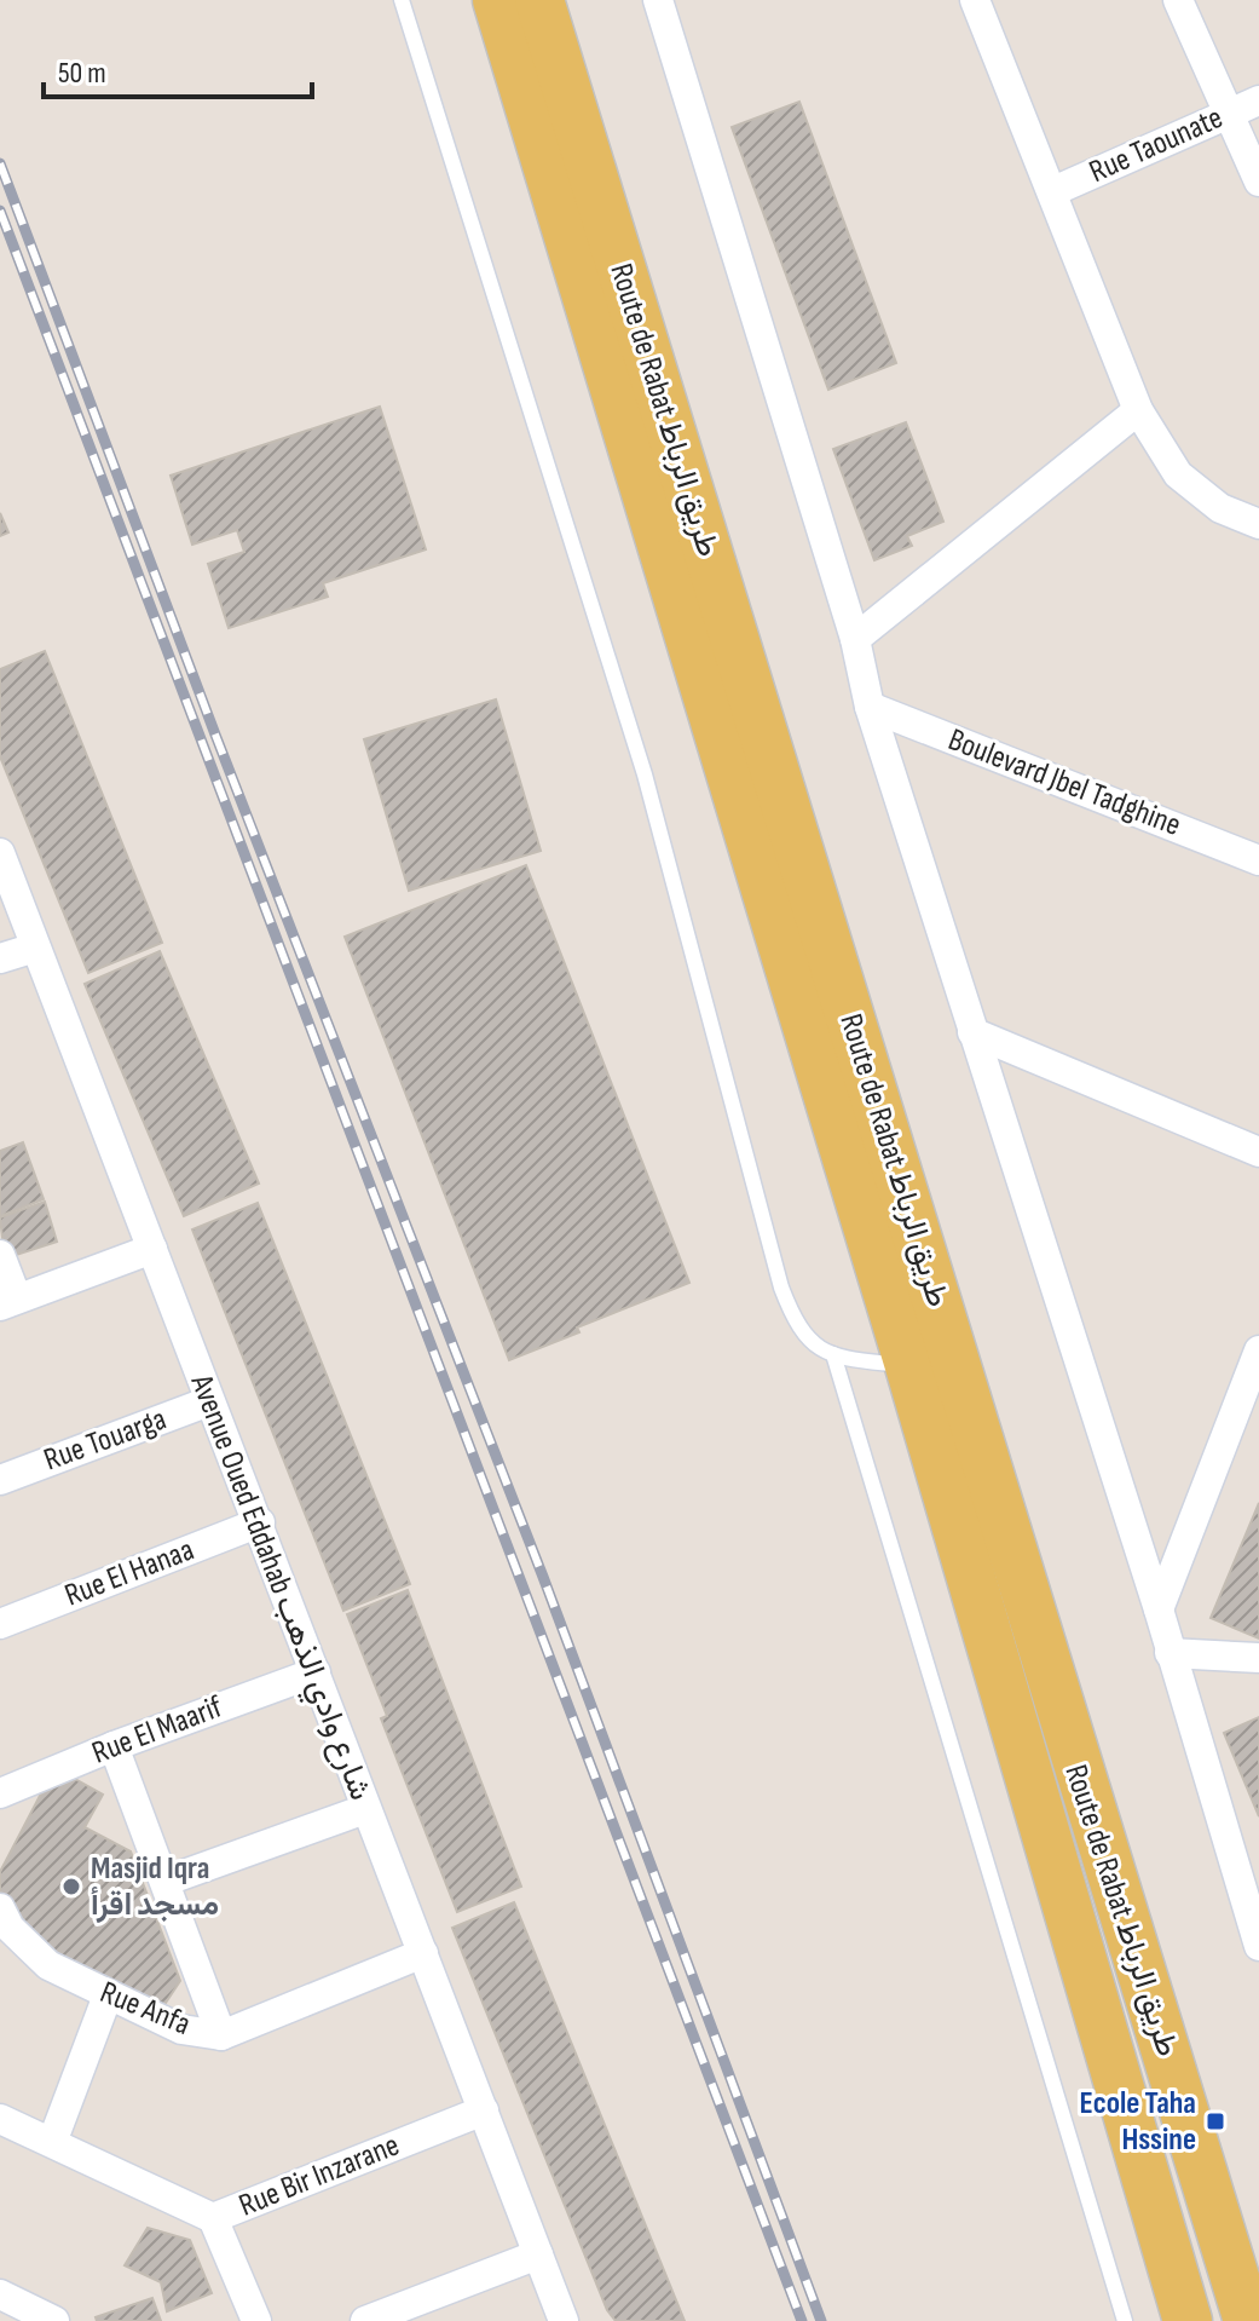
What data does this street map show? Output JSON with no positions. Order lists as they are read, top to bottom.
{
  "streets": {
    "main road": ["Route de Rabat طريق الرباط"],
    "street": [
      "Rue Taounate",
      "Boulevard Jbel Tadghine",
      "Rue Touarga",
      "Rue El Hanaa",
      "Avenue Oued Eddahab شارع وادي الذهب",
      "Rue El Maarif",
      "Rue Anfa",
      "Rue Bir Inzarane"
    ]
  },
  "crossings": [
    ["Rue Touarga", "Avenue Oued Eddahab شارع وادي الذهب"],
    ["Rue El Hanaa", "Avenue Oued Eddahab شارع وادي الذهب"],
    ["Avenue Oued Eddahab شارع وادي الذهب", "Rue El Maarif"],
    ["Avenue Oued Eddahab شارع وادي الذهب", "Rue Anfa"],
    ["Avenue Oued Eddahab شارع وادي الذهب", "Rue Bir Inzarane"]
  ],
  "places": {
    "other": ["Masjid Iqra مسجد اقرأ"],
    "transit": ["Ecole Taha Hssine"]
  },
  "scale_bar": "50 m"
}
